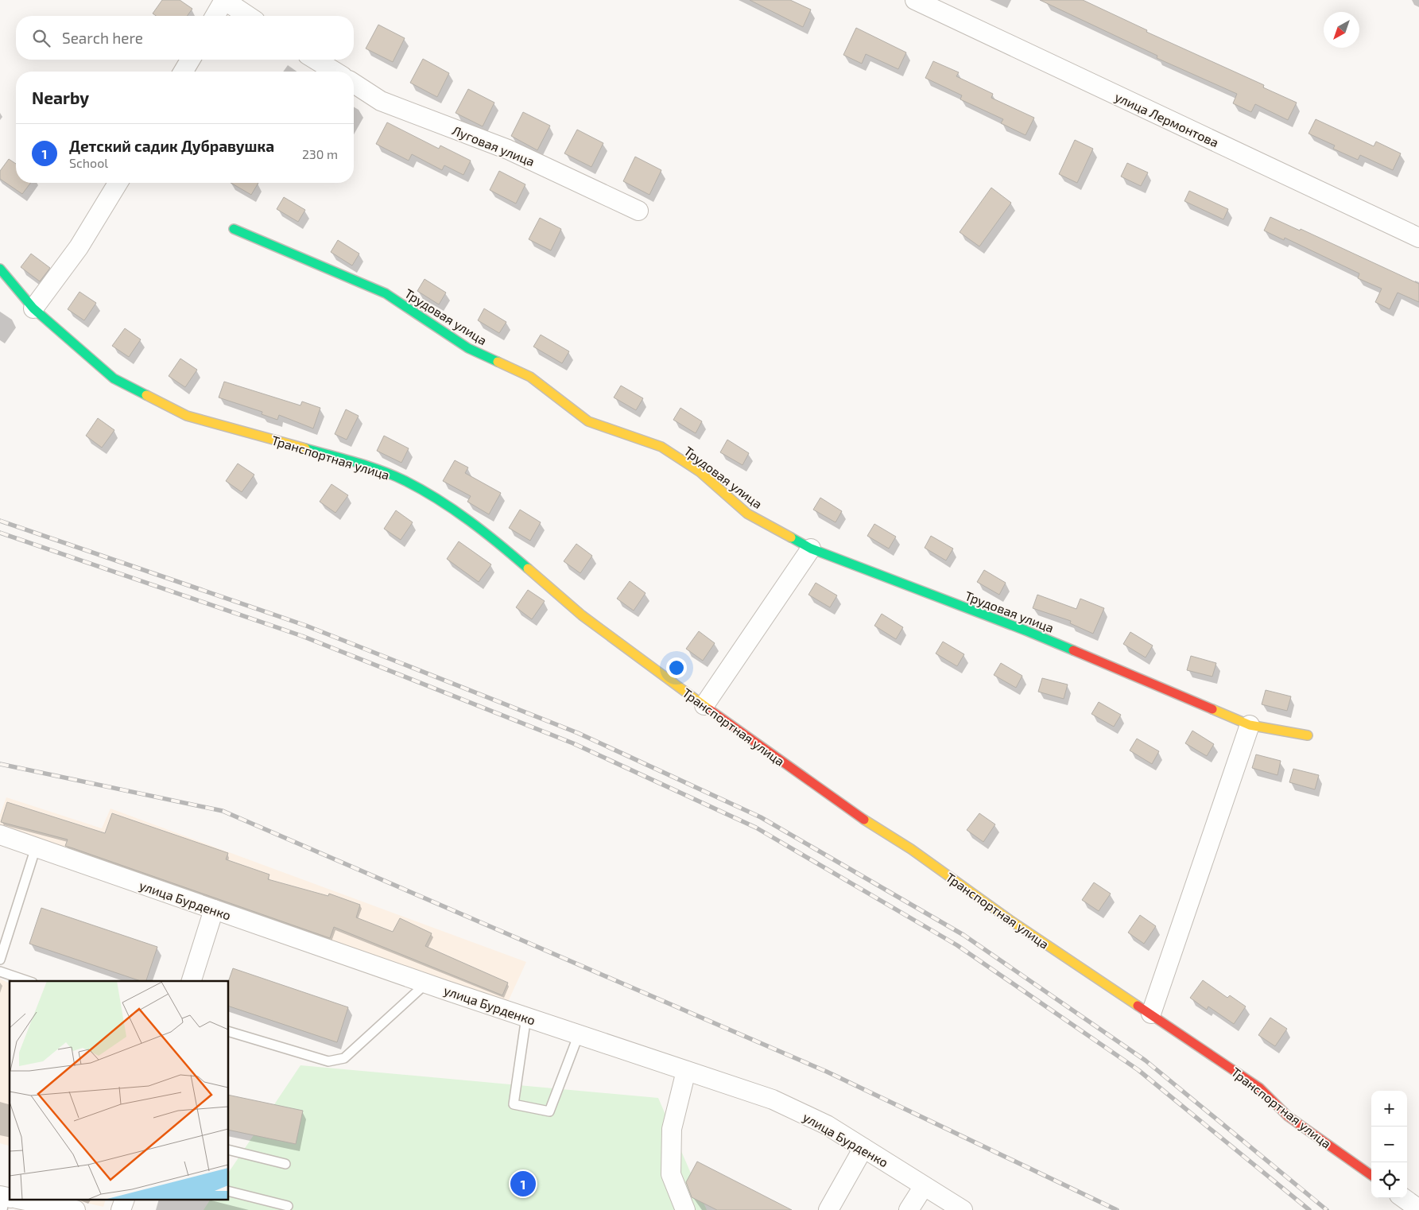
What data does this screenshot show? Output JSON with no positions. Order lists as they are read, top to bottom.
{
  "streets": {
    "street": [
      "улица Лермонтова",
      "Луговая улица",
      "Трудовая улица",
      "Транспортная улица",
      "улица Бурденко"
    ]
  },
  "north": "bottom left",
  "page": {
    "search": "Search here",
    "heading": "Nearby",
    "list": [
      {
        "mark": "1",
        "name": "Детский садик Дубравушка",
        "note": "School",
        "value": "230 m"
      }
    ],
    "map_buttons": ["+", "−"],
    "pins": "1"
  }
}
